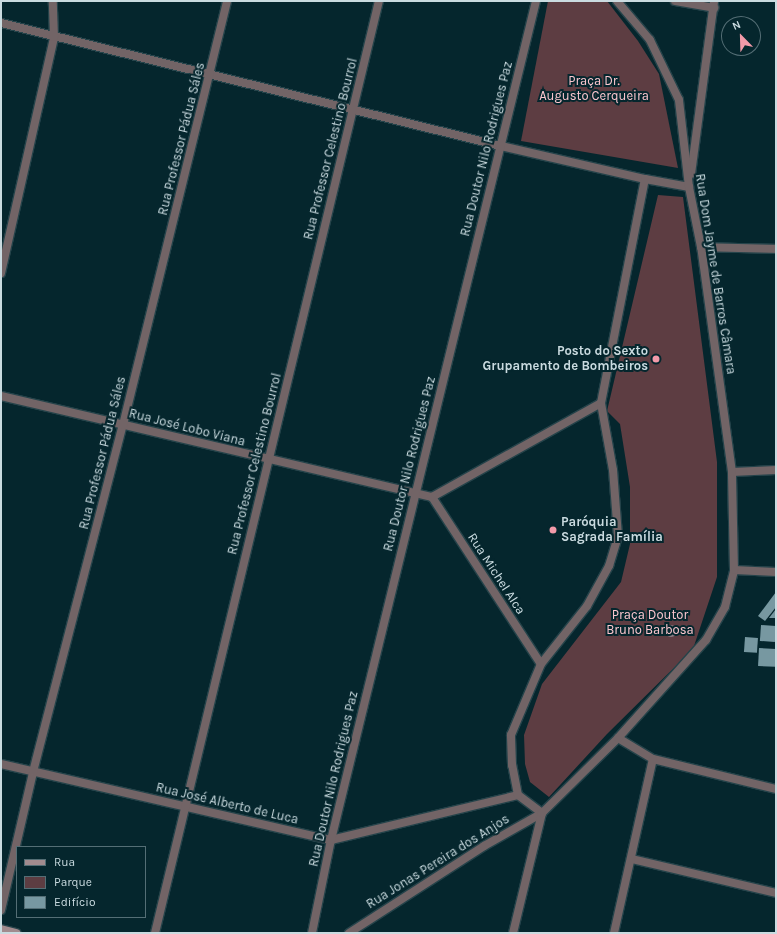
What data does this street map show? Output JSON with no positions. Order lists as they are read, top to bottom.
{
  "streets": {
    "street": [
      "Rua Professor Pádua Sáles",
      "Rua Professor Celestino Bourrol",
      "Rua Doutor Nilo Rodrigues Paz",
      "Rua Dom Jayme de Barros Câmara",
      "Rua José Lobo Viana",
      "Rua Michel Alca",
      "Rua José Alberto de Luca",
      "Rua Jonas Pereira dos Anjos"
    ]
  },
  "crossings": [
    ["Rua Professor Pádua Sáles", "Rua José Lobo Viana"],
    ["Rua Professor Pádua Sáles", "Rua José Alberto de Luca"],
    ["Rua Professor Celestino Bourrol", "Rua José Lobo Viana"],
    ["Rua Professor Celestino Bourrol", "Rua José Alberto de Luca"],
    ["Rua Doutor Nilo Rodrigues Paz", "Rua José Lobo Viana"],
    ["Rua Doutor Nilo Rodrigues Paz", "Rua José Alberto de Luca"],
    ["Rua Dom Jayme de Barros Câmara", "Rua Jonas Pereira dos Anjos"],
    ["Rua José Lobo Viana", "Rua Michel Alca"]
  ],
  "parks": ["Praça Dr. Augusto Cerqueira", "Praça Doutor Bruno Barbosa"],
  "places": ["Posto do Sexto Grupamento de Bombeiros", "Paróquia Sagrada Família"],
  "legend": ["Rua", "Parque", "Edifício"],
  "north": "top left"
}
